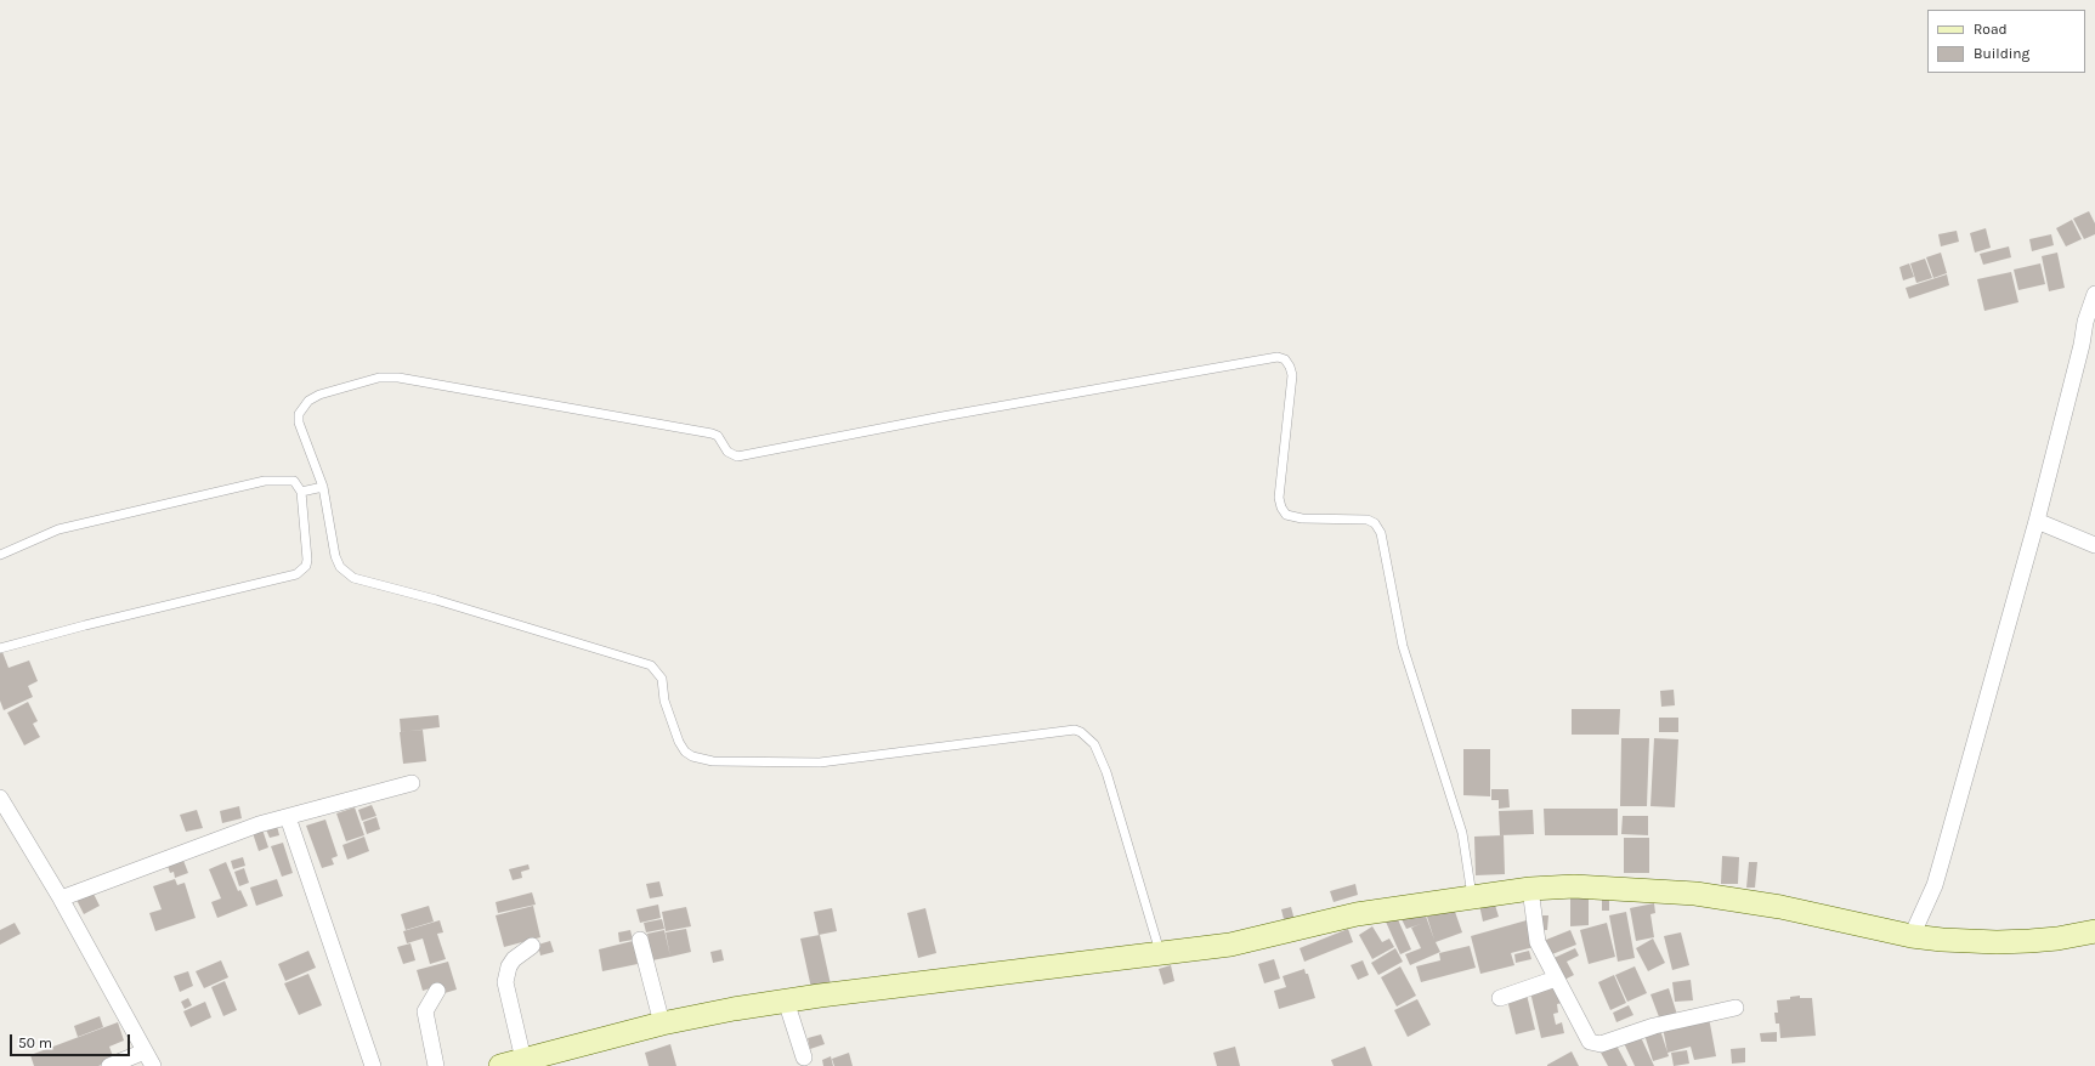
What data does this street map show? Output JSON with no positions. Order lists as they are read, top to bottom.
{
  "legend": ["Road", "Building"],
  "scale_bar": "50 m"
}
